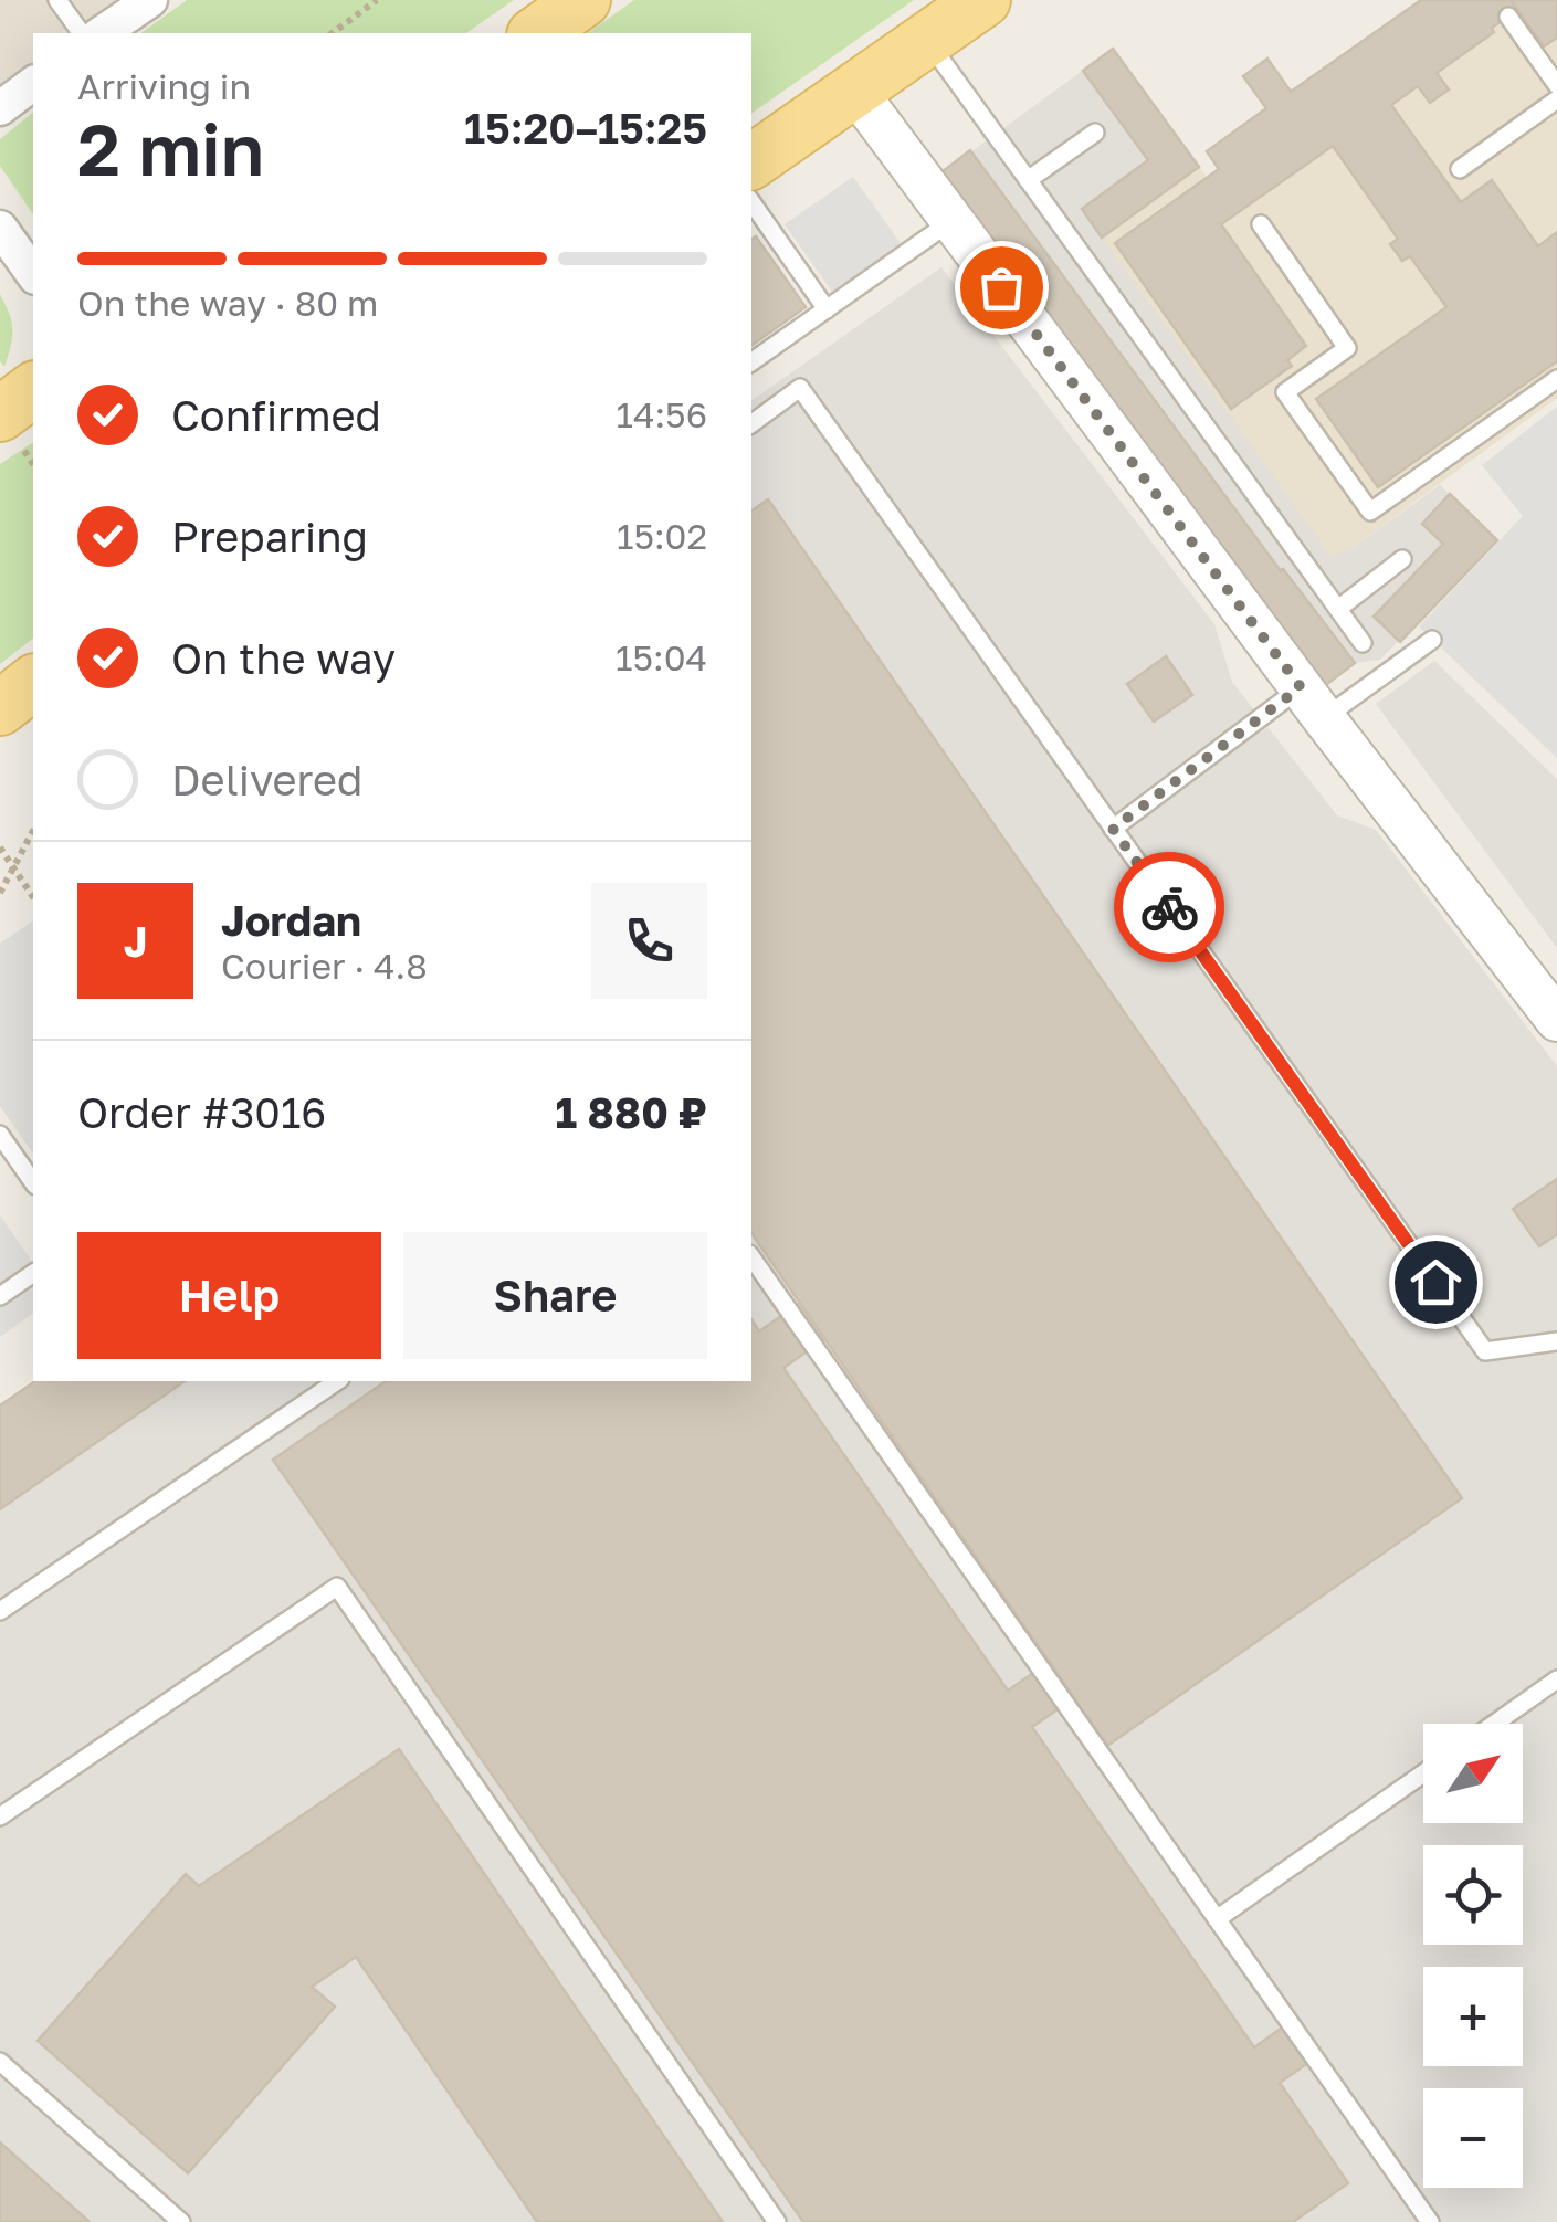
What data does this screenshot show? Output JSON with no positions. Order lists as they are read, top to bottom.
{
  "north": "top right",
  "page": {
    "heading": ["2 min", "Arriving in", "15:20–15:25"],
    "panel": [
      "Jordan",
      "Courier · 4.8",
      "Order #3016",
      "1 880 ₽"
    ],
    "bar": "On the way · 80 m",
    "list": [
      ["Confirmed", "14:56"],
      ["Preparing", "15:02"],
      ["On the way", "15:04"],
      "Delivered"
    ],
    "round": "J",
    "buttons": ["Help", "Share"],
    "map_buttons": ["+", "−"]
  }
}
